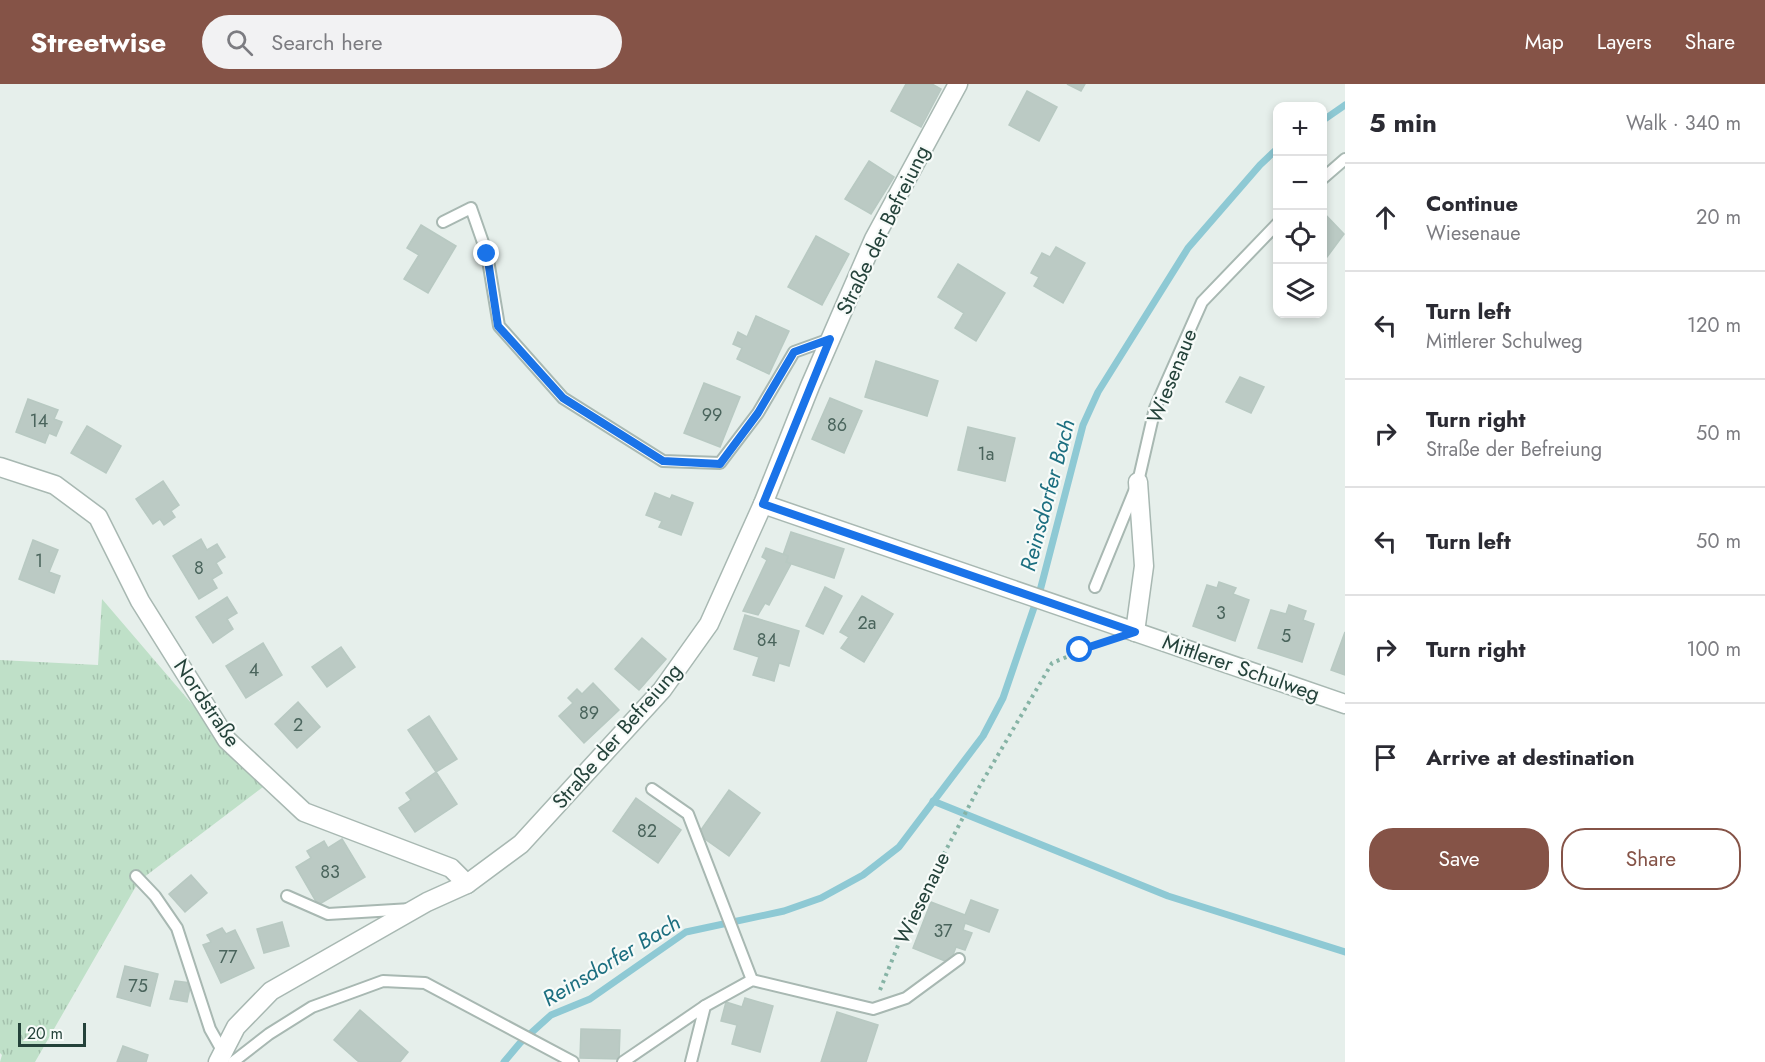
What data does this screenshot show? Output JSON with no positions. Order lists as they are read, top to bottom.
{
  "streets": {
    "street": ["Straße der Befreiung", "Mittlerer Schulweg", "Nordstraße"],
    "lane": ["Wiesenaue"]
  },
  "crossings": [
    ["Straße der Befreiung", "Mittlerer Schulweg"],
    ["Straße der Befreiung", "Nordstraße"],
    ["Wiesenaue", "Mittlerer Schulweg"]
  ],
  "water": ["Reinsdorfer Bach"],
  "house_numbers": [
    "99",
    "14",
    "86",
    "1a",
    "1",
    "8",
    "3",
    "2a",
    "5",
    "84",
    "4",
    "89",
    "2",
    "82",
    "83",
    "37",
    "77",
    "75"
  ],
  "scale_bar": "20 m",
  "page": {
    "header": "Streetwise",
    "search": "Search here",
    "nav": ["Map", "Layers", "Share"],
    "heading": ["5 min", "Walk · 340 m"],
    "map_buttons": ["+", "−"],
    "list": [
      ["Continue", "Wiesenaue", "20 m"],
      ["Turn left", "Mittlerer Schulweg", "120 m"],
      ["Turn right", "Straße der Befreiung", "50 m"],
      ["Turn left", "50 m"],
      ["Turn right", "100 m"],
      "Arrive at destination"
    ],
    "buttons": ["Save", "Share"],
    "scale": "20 m"
  }
}
